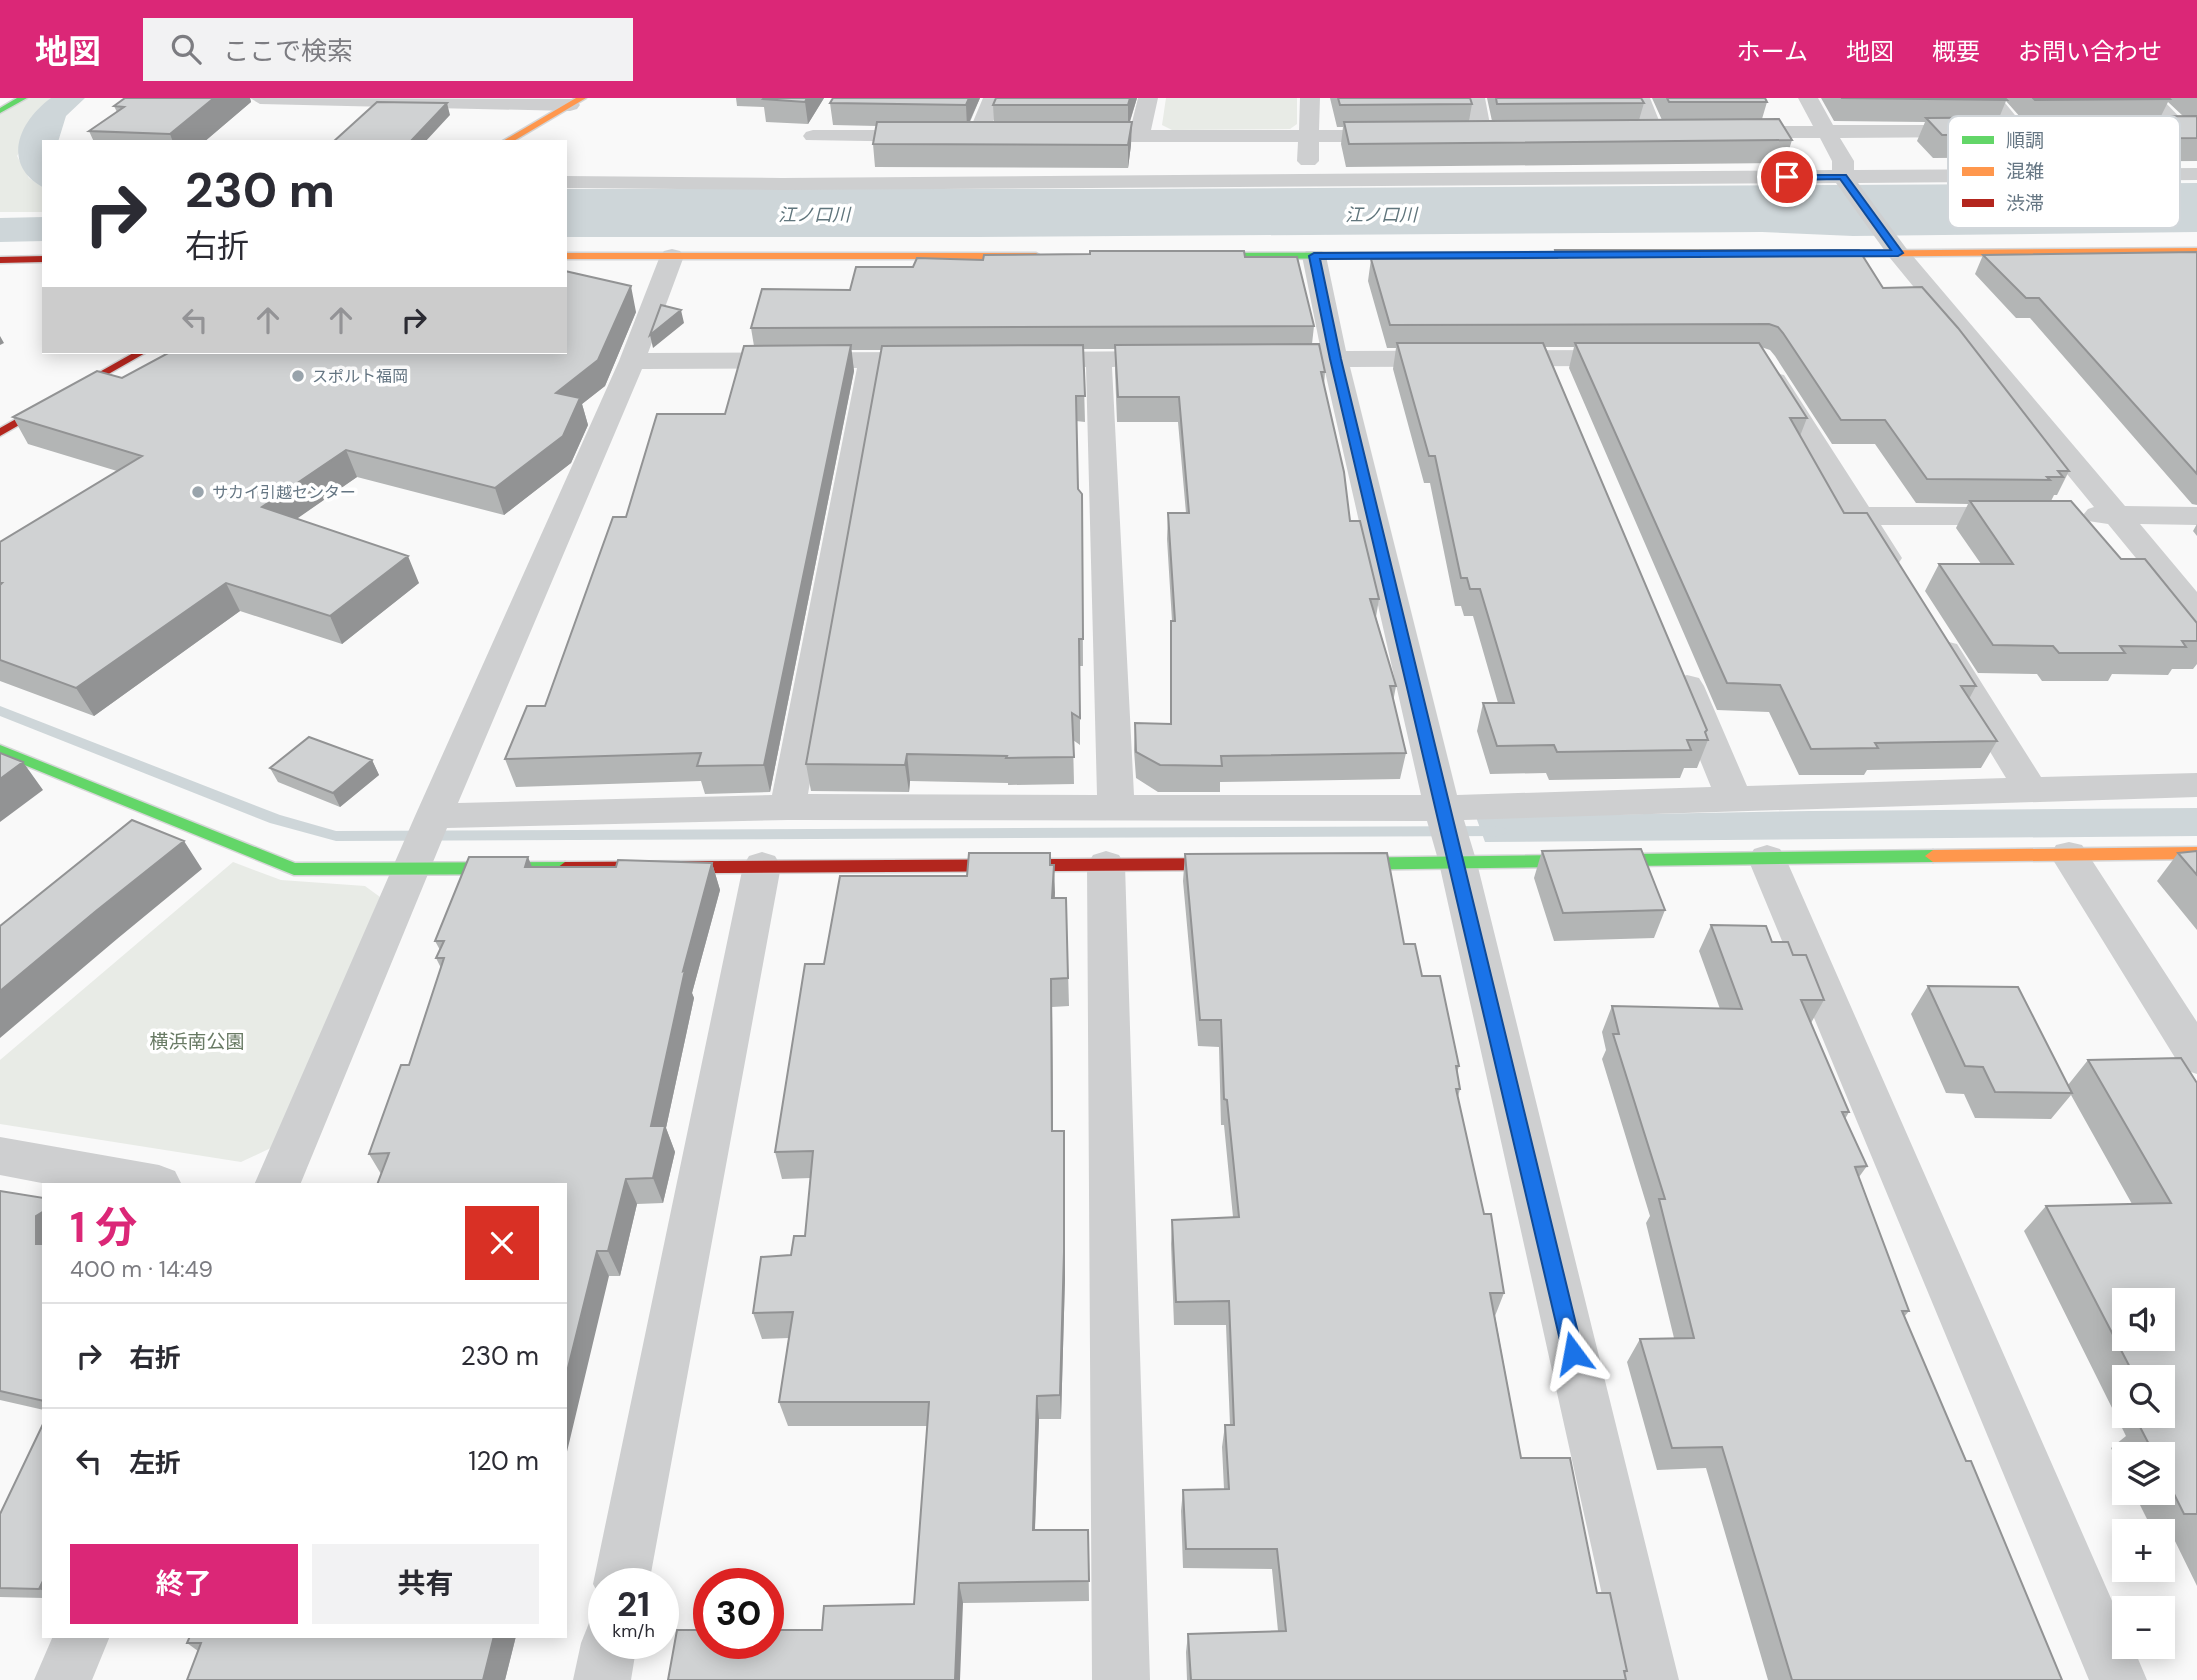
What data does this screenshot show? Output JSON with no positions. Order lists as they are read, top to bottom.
{
  "water": ["江ノ口川"],
  "parks": ["横浜南公園"],
  "places": ["スポルト福岡", "サカイ引越センター"],
  "legend": ["順調", "混雑", "渋滞"],
  "page": {
    "header": "地図",
    "search": "ここで検索",
    "nav": [
      "ホーム",
      "地図",
      "概要",
      "お問い合わせ"
    ],
    "turn": ["230 m", "右折"],
    "heading": ["1 分", "400 m · 14:49"],
    "map_buttons": ["+", "−"],
    "list": [
      {
        "name": "右折",
        "value": "230 m"
      },
      {
        "name": "左折",
        "value": "120 m"
      }
    ],
    "buttons": ["終了", "共有"],
    "speed": "21 km/h",
    "limit": "30"
  }
}
